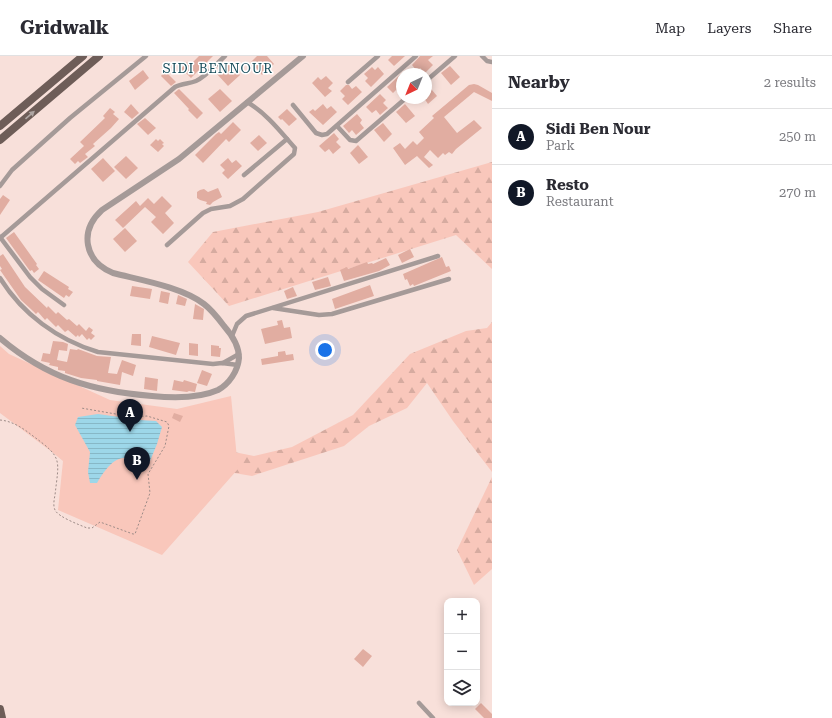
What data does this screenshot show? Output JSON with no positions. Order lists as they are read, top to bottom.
{
  "districts": ["SIDI BENNOUR"],
  "north": "bottom left",
  "page": {
    "header": "Gridwalk",
    "nav": ["Map", "Layers", "Share"],
    "heading": ["Nearby", "2 results"],
    "list": [
      {
        "mark": "A",
        "name": "Sidi Ben Nour",
        "note": "Park",
        "value": "250 m"
      },
      {
        "mark": "B",
        "name": "Resto",
        "note": "Restaurant",
        "value": "270 m"
      }
    ],
    "pins": ["A", "B"],
    "map_buttons": ["+", "−"]
  }
}
